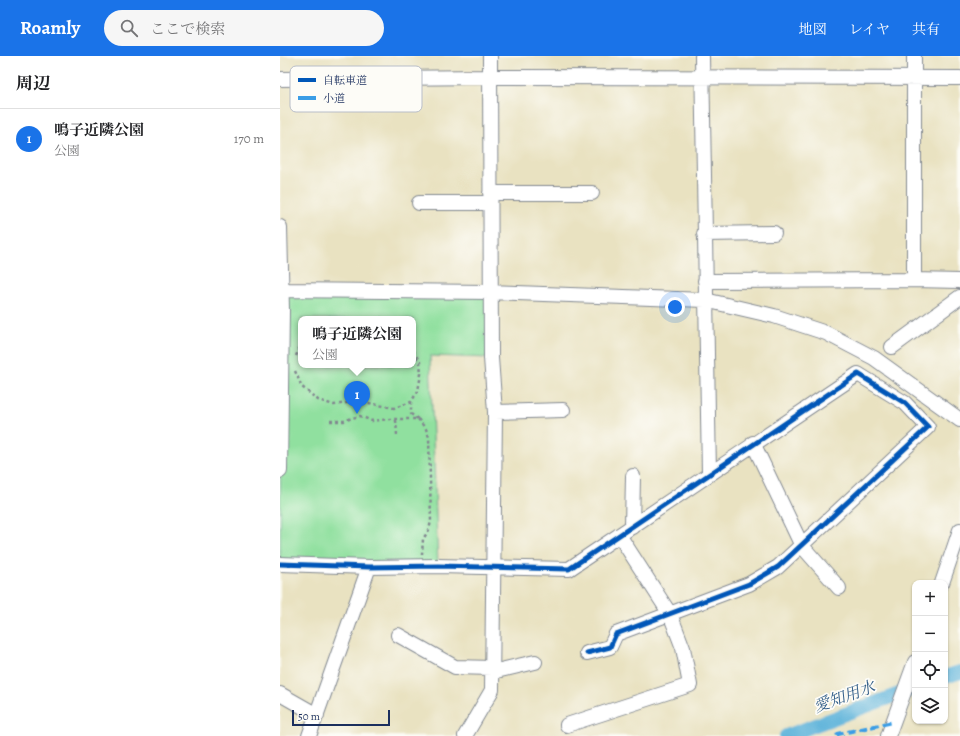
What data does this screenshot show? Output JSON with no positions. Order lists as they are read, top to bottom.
{
  "water": ["愛知用水"],
  "legend": ["自転車道", "小道"],
  "scale_bar": "50 m",
  "page": {
    "header": "Roamly",
    "search": "ここで検索",
    "nav": ["地図", "レイヤ", "共有"],
    "heading": "周辺",
    "list": [
      {
        "mark": "1",
        "name": "鳴子近隣公園",
        "note": "公園",
        "value": "170 m"
      }
    ],
    "popup": ["鳴子近隣公園", "公園"],
    "pins": "1",
    "map_buttons": ["+", "−"],
    "scale": "50 m"
  }
}
